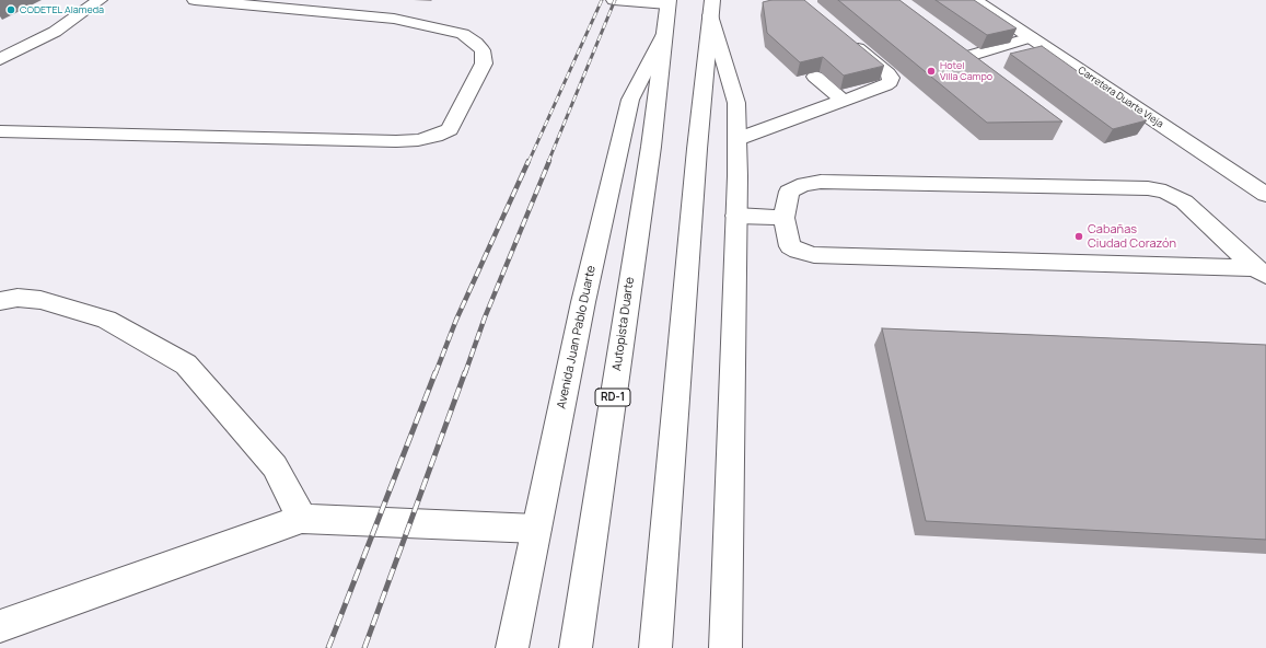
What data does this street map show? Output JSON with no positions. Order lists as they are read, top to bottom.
{
  "streets": {
    "main road": [
      "Carretera Duarte Vieja",
      "Autopista Duarte",
      "Avenida Juan Pablo Duarte",
      "RD-1"
    ]
  },
  "crossings": [
    ["Autopista Duarte", "Avenida Juan Pablo Duarte"]
  ],
  "places": ["CODETEL Alameda", "Hotel Villa Campo", "Cabañas Ciudad Corazón"]
}
